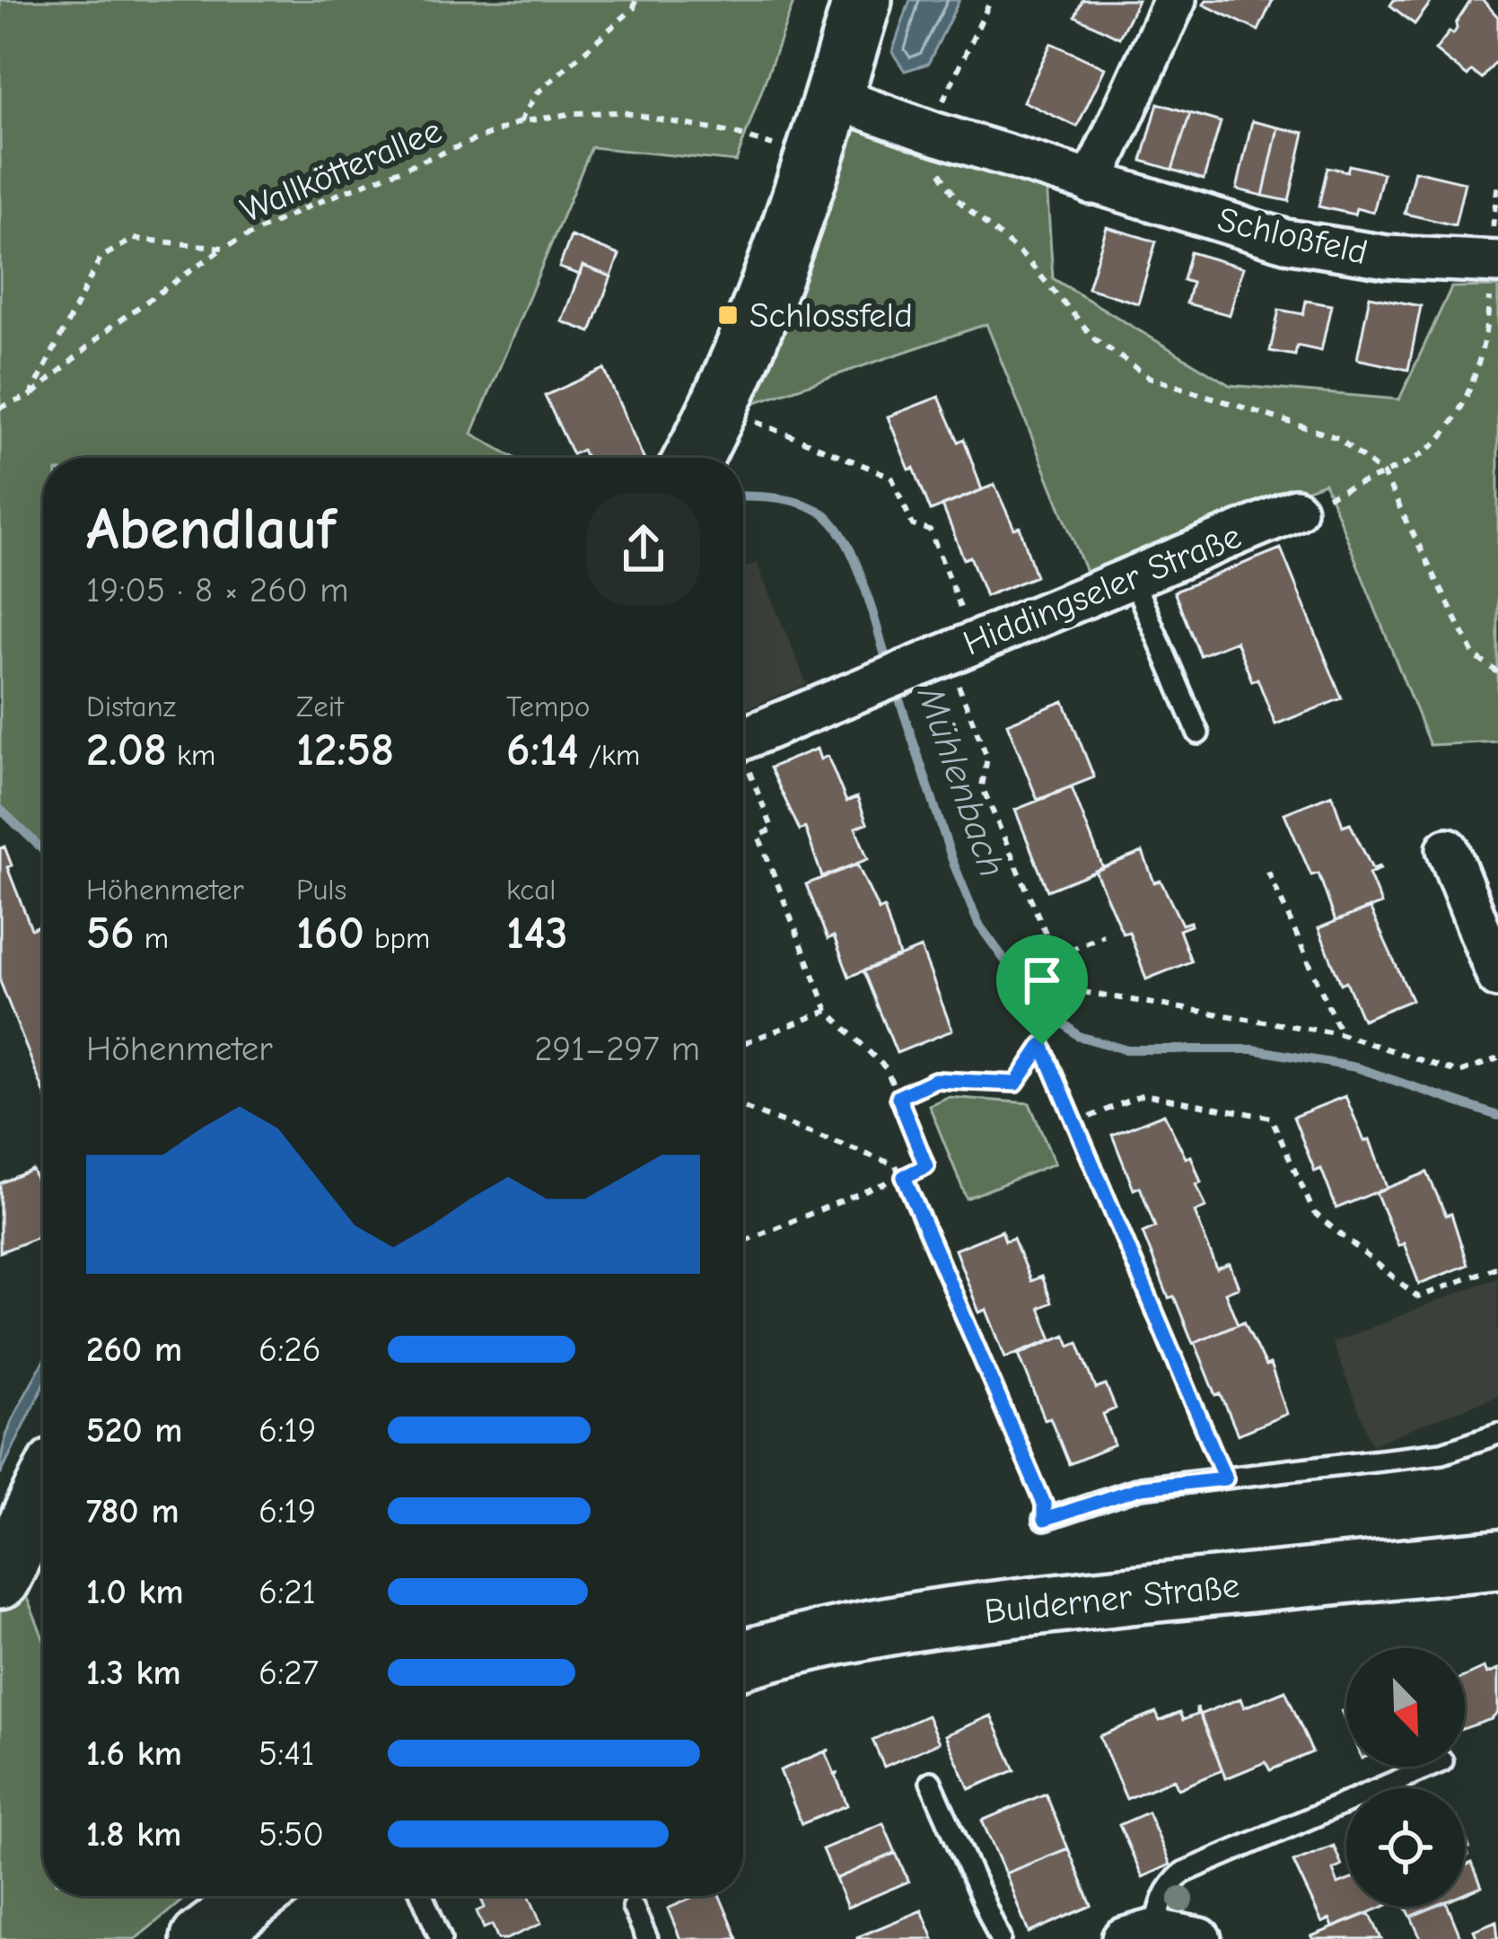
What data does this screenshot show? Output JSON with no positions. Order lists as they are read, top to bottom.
{
  "streets": {
    "street": ["Schloßfeld", "Hiddingseler Straße", "Bulderner Straße"],
    "path": ["Wallkötterallee"]
  },
  "water": ["Mühlenbach"],
  "places": {
    "transit": ["Schlossfeld"]
  },
  "north": "bottom right",
  "page": {
    "heading": ["Abendlauf", "19:05 · 8 × 260 m"],
    "stats": [
      ["Distanz", "2.08 km"],
      ["Zeit", "12:58"],
      ["Tempo", "6:14 /km"],
      ["Höhenmeter", "56 m"],
      ["Puls", "160 bpm"],
      ["kcal", "143"]
    ],
    "chart": ["Höhenmeter", "291–297 m"],
    "list": [
      {
        "name": "260 m",
        "note": "6:26"
      },
      {
        "name": "520 m",
        "note": "6:19"
      },
      {
        "name": "780 m",
        "note": "6:19"
      },
      {
        "name": "1.0 km",
        "note": "6:21"
      },
      {
        "name": "1.3 km",
        "note": "6:27"
      },
      {
        "name": "1.6 km",
        "note": "5:41"
      },
      {
        "name": "1.8 km",
        "note": "5:50"
      }
    ]
  }
}
